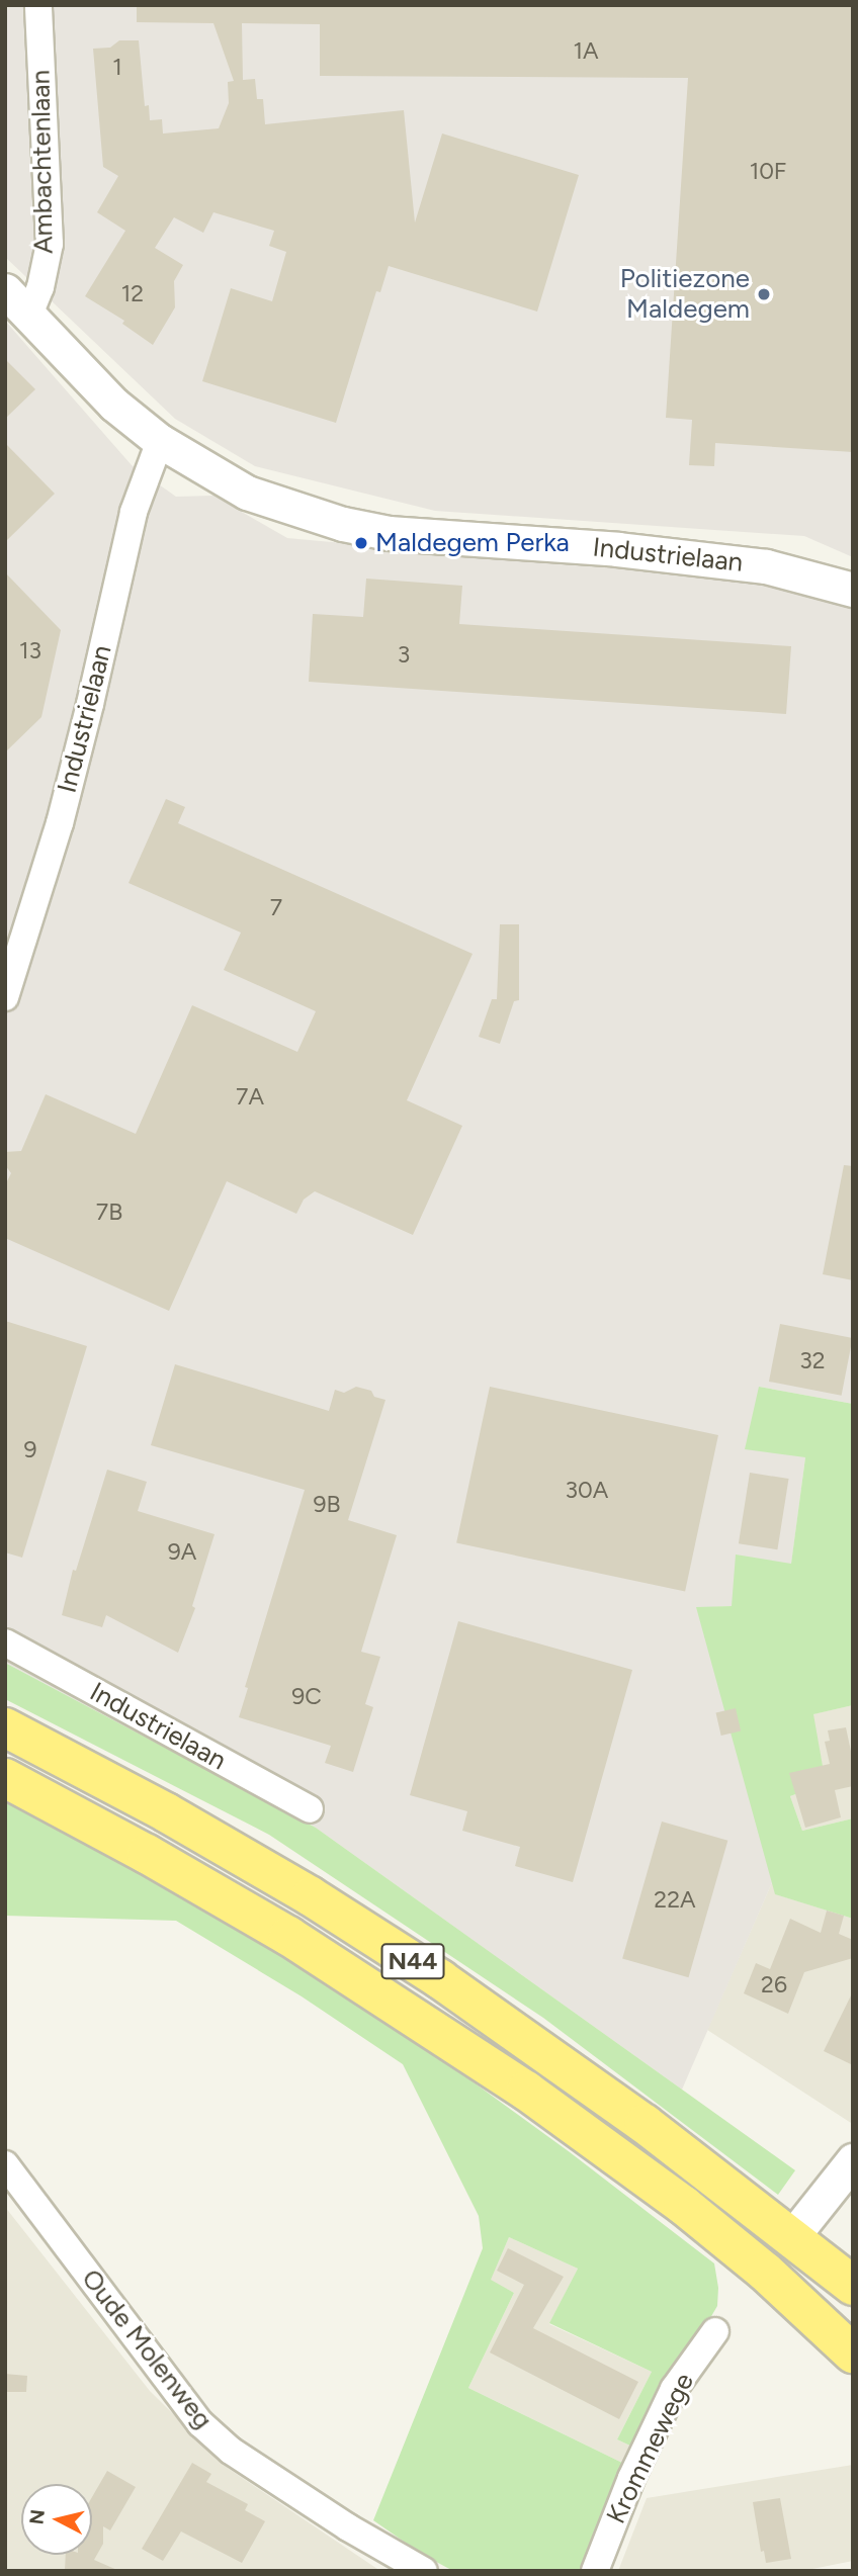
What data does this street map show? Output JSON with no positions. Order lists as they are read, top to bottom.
{
  "streets": {
    "highway": ["N44"],
    "street": [
      "Ambachtenlaan",
      "Industrielaan",
      "Oude Molenweg",
      "Krommewege"
    ]
  },
  "crossings": [
    ["Ambachtenlaan", "Industrielaan"]
  ],
  "places": ["Politiezone Maldegem", "Maldegem Perka"],
  "house_numbers": [
    "1A",
    "1",
    "10F",
    "12",
    "13",
    "3",
    "7",
    "7A",
    "7B",
    "32",
    "9",
    "30A",
    "9B",
    "9A",
    "9C",
    "22A",
    "26"
  ],
  "north": "left"
}
